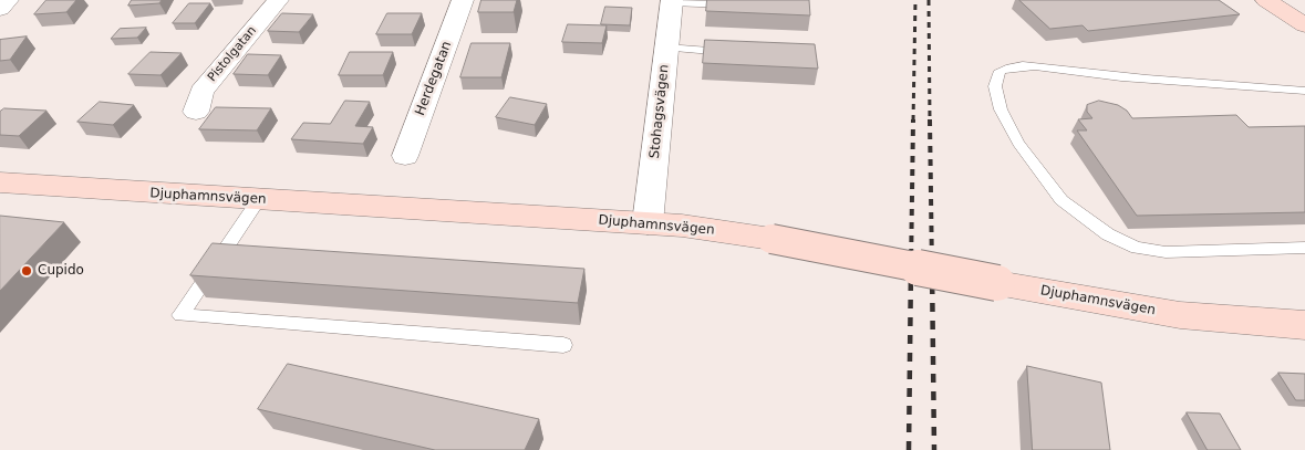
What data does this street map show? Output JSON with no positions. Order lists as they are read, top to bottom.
{
  "streets": {
    "street": [
      "Pistolgatan",
      "Herdegatan",
      "Stohagsvägen",
      "Djuphamnsvägen"
    ]
  },
  "crossings": [
    ["Stohagsvägen", "Djuphamnsvägen"]
  ],
  "places": ["Cupido"]
}
